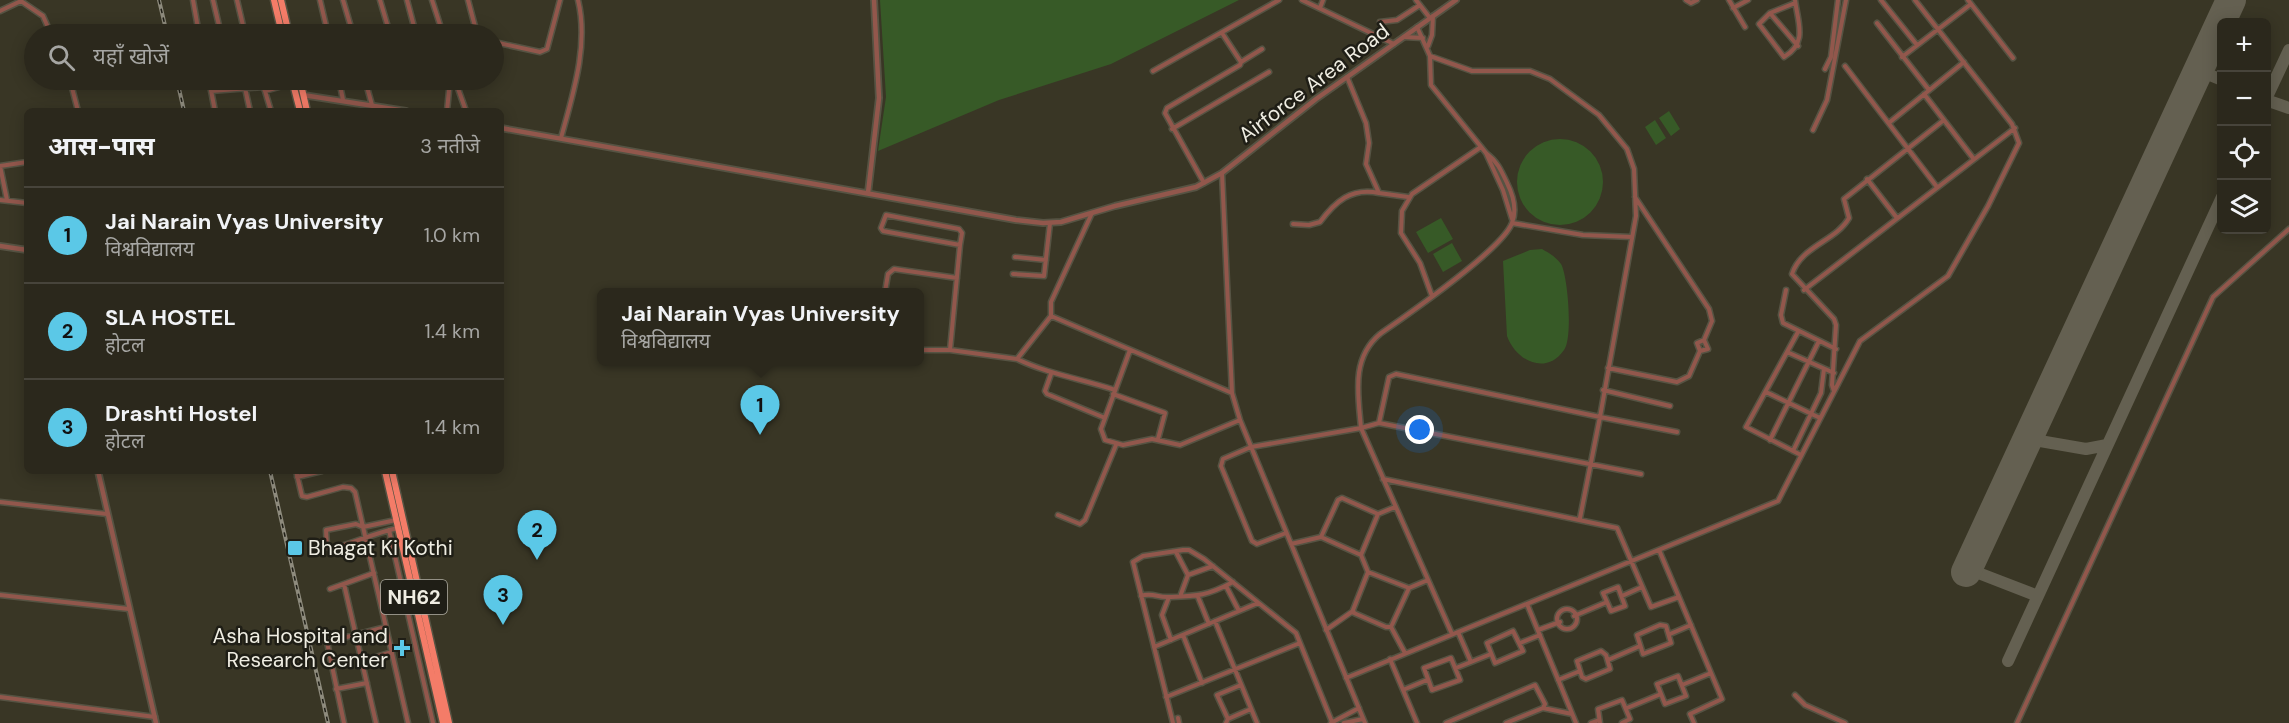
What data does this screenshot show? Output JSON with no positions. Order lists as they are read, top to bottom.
{
  "streets": {
    "highway": ["NH62"],
    "street": ["Airforce Area Road"]
  },
  "places": {
    "transit": ["Bhagat Ki Kothi"],
    "health": ["Asha Hospital and Research Center"]
  },
  "page": {
    "map_buttons": ["+", "−"],
    "search": "यहाँ खोजें",
    "heading": ["आस-पास", "3 नतीजे"],
    "list": [
      {
        "mark": "1",
        "name": "Jai Narain Vyas University",
        "note": "विश्वविद्यालय",
        "value": "1.0 km"
      },
      {
        "mark": "2",
        "name": "SLA HOSTEL",
        "note": "होटल",
        "value": "1.4 km"
      },
      {
        "mark": "3",
        "name": "Drashti Hostel",
        "note": "होटल",
        "value": "1.4 km"
      }
    ],
    "popup": ["Jai Narain Vyas University", "विश्वविद्यालय"],
    "pins": ["1", "2", "3"]
  }
}
